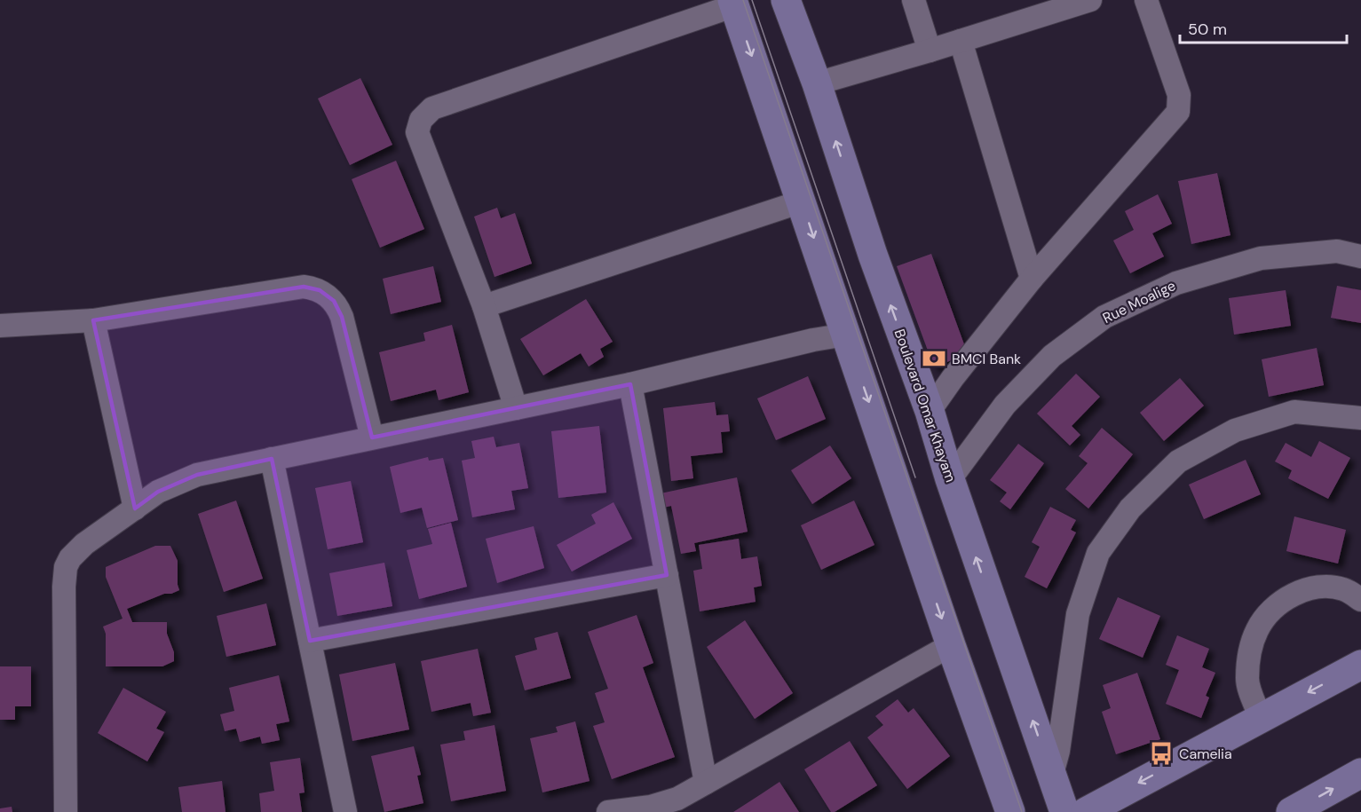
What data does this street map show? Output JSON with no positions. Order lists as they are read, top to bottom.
{
  "streets": {
    "street": ["Rue Moalige", "Boulevard Omar Khayam"]
  },
  "crossings": [
    ["Rue Moalige", "Boulevard Omar Khayam"]
  ],
  "places": {
    "bank": ["BMCI Bank"],
    "bus stop": ["Camelia"]
  },
  "scale_bar": "50 m"
}
